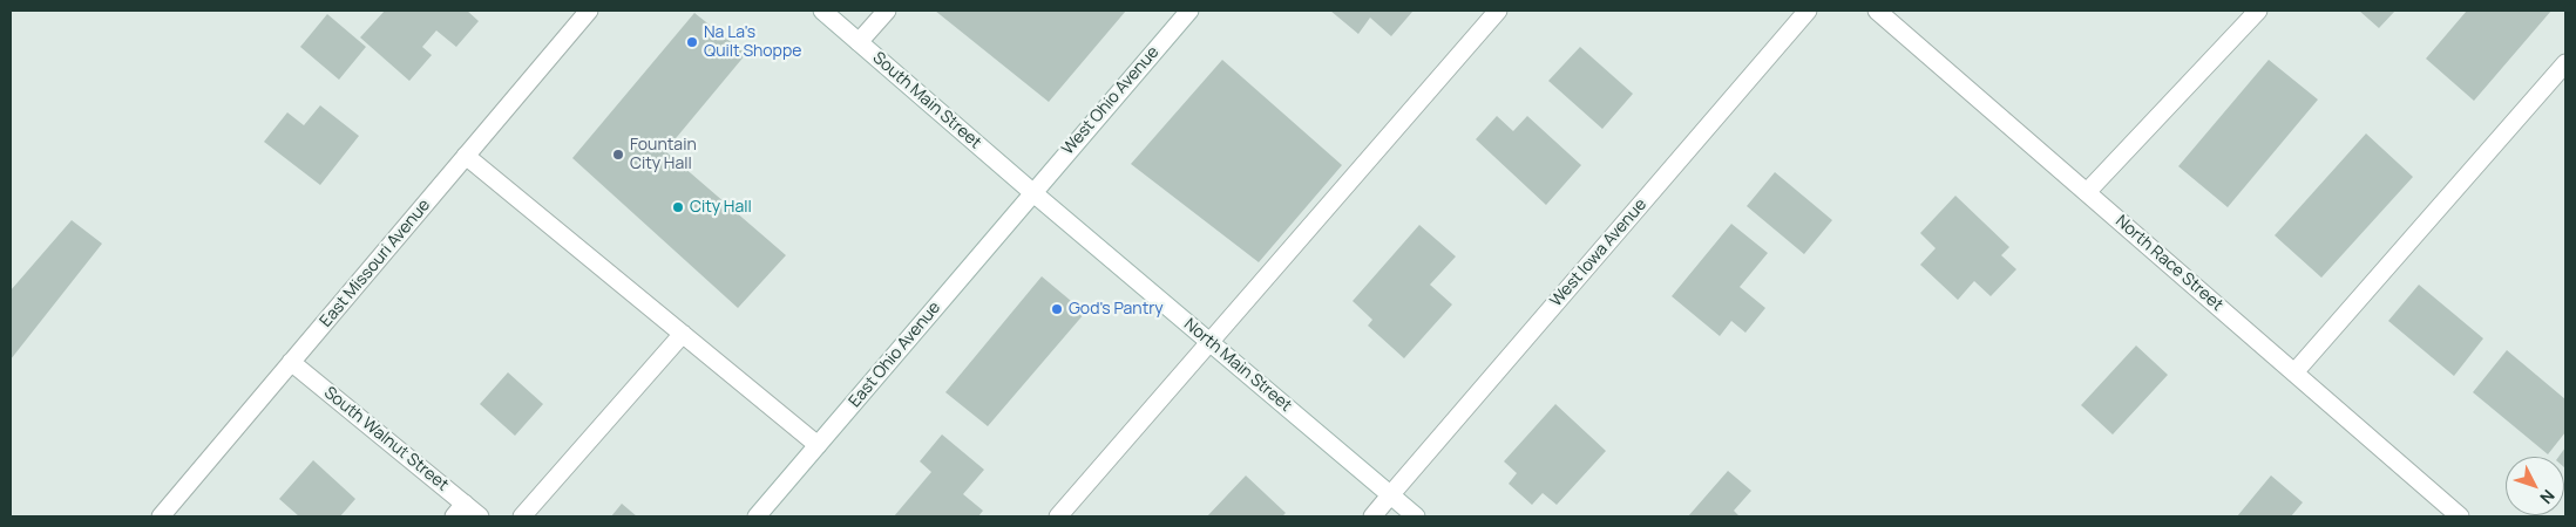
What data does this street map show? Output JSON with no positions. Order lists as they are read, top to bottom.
{
  "streets": {
    "street": [
      "South Main Street",
      "West Ohio Avenue",
      "West Iowa Avenue",
      "East Missouri Avenue",
      "North Race Street",
      "East Ohio Avenue",
      "North Main Street",
      "South Walnut Street"
    ]
  },
  "crossings": [
    ["South Main Street", "West Ohio Avenue"],
    ["South Main Street", "East Ohio Avenue"],
    ["South Main Street", "North Main Street"],
    ["West Ohio Avenue", "East Ohio Avenue"],
    ["West Ohio Avenue", "North Main Street"],
    ["West Iowa Avenue", "North Main Street"],
    ["East Missouri Avenue", "South Walnut Street"],
    ["East Ohio Avenue", "North Main Street"]
  ],
  "places": [
    "Na La's Quilt Shoppe",
    "Fountain City Hall",
    "City Hall",
    "God's Pantry"
  ],
  "north": "bottom right"
}
